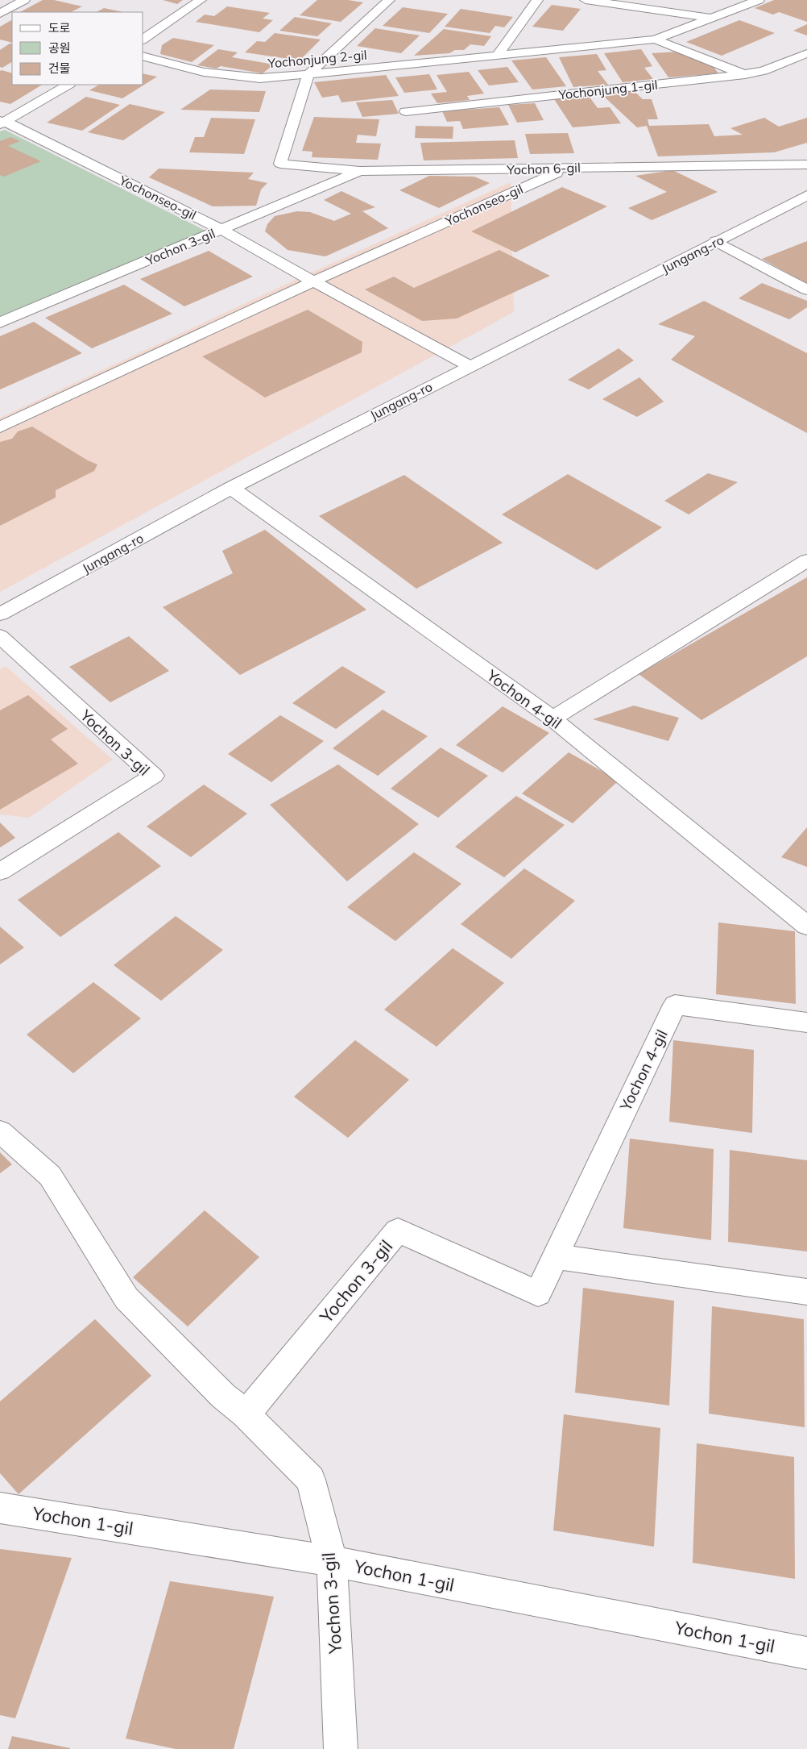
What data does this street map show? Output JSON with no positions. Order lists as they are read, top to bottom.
{
  "streets": {
    "street": [
      "Yochonjung 2-gil",
      "Yochonjung 1-gil",
      "Yochon 6-gil",
      "Yochonseo-gil",
      "Yochon 3-gil",
      "Jungang-ro",
      "Yochon 4-gil",
      "Yochon 1-gil"
    ]
  },
  "crossings": [
    ["Yochonjung 2-gil", "Yochon 6-gil"],
    ["Yochon 6-gil", "Yochonseo-gil"],
    ["Yochon 6-gil", "Yochon 3-gil"],
    ["Yochonseo-gil", "Yochon 3-gil"],
    ["Yochonseo-gil", "Jungang-ro"],
    ["Yochon 3-gil", "Yochon 4-gil"],
    ["Yochon 3-gil", "Yochon 1-gil"],
    ["Jungang-ro", "Yochon 4-gil"]
  ],
  "legend": ["도로", "공원", "건물"]
}
